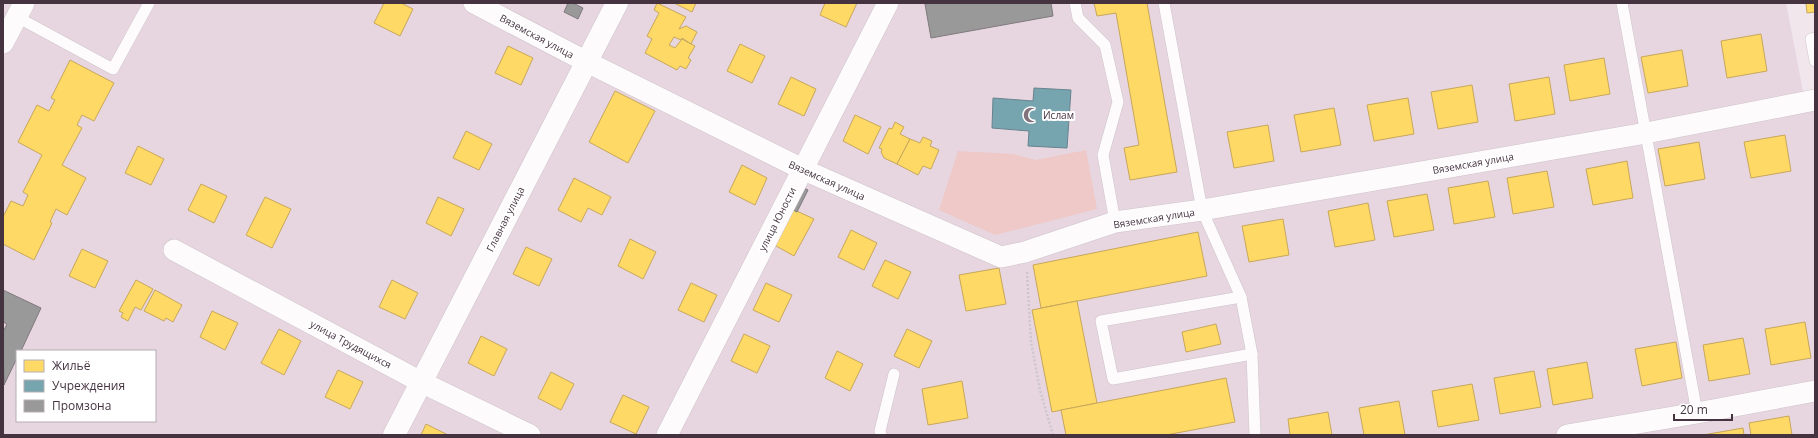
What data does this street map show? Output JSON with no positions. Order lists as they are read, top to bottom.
{
  "streets": {
    "street": [
      "Вяземская улица",
      "Главная улица",
      "улица Юности",
      "улица Трудящихся"
    ]
  },
  "crossings": [
    ["Вяземская улица", "Главная улица"],
    ["Вяземская улица", "улица Юности"],
    ["Главная улица", "улица Трудящихся"]
  ],
  "places": {
    "mosque": ["Ислам"]
  },
  "legend": ["Жильё", "Учреждения", "Промзона"],
  "scale_bar": "20 m"
}
